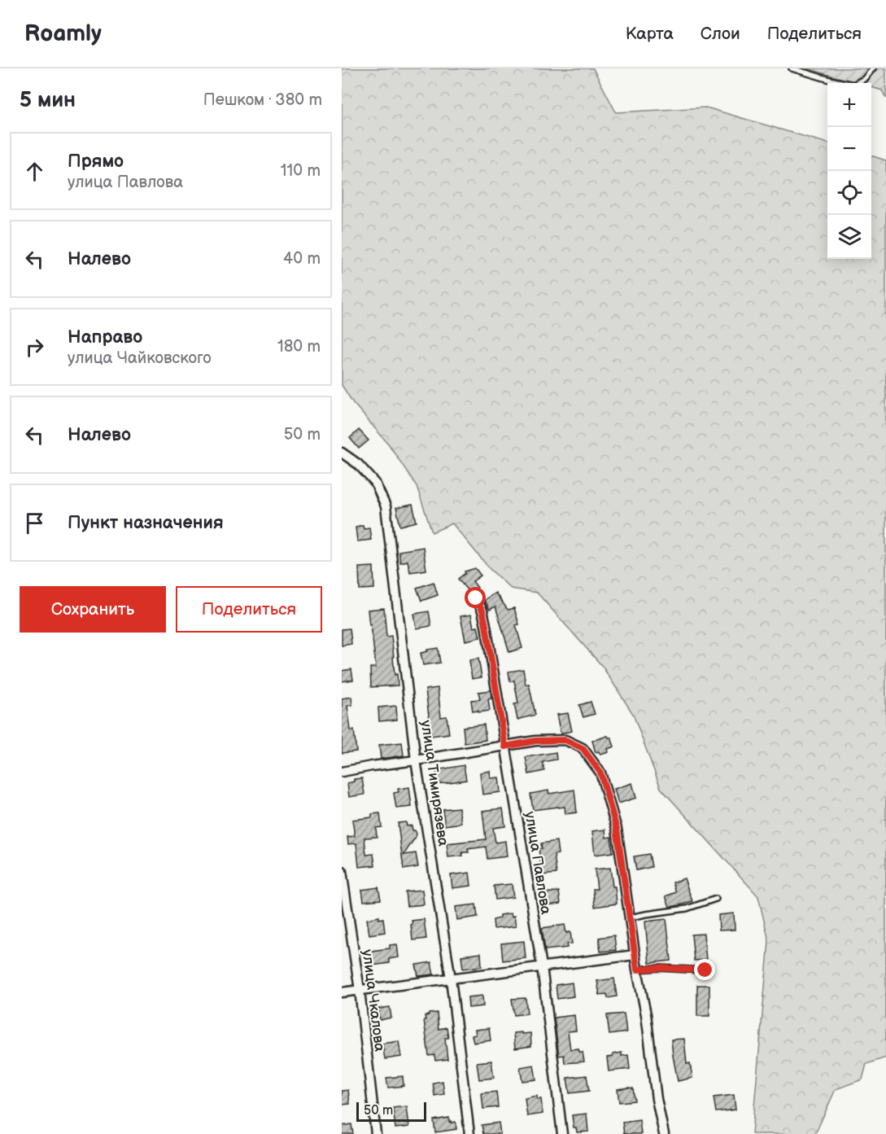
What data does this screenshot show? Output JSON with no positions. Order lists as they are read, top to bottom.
{
  "streets": {
    "street": ["улица Тимирязева", "улица Павлова", "улица Чкалова"]
  },
  "scale_bar": "50 m",
  "page": {
    "header": "Roamly",
    "nav": ["Карта", "Слои", "Поделиться"],
    "heading": ["5 мин", "Пешком · 380 m"],
    "map_buttons": ["+", "−"],
    "list": [
      ["Прямо", "улица Павлова", "110 m"],
      ["Налево", "40 m"],
      ["Направо", "улица Чайковского", "180 m"],
      ["Налево", "50 m"],
      "Пункт назначения"
    ],
    "buttons": ["Сохранить", "Поделиться"],
    "scale": "50 m"
  }
}
